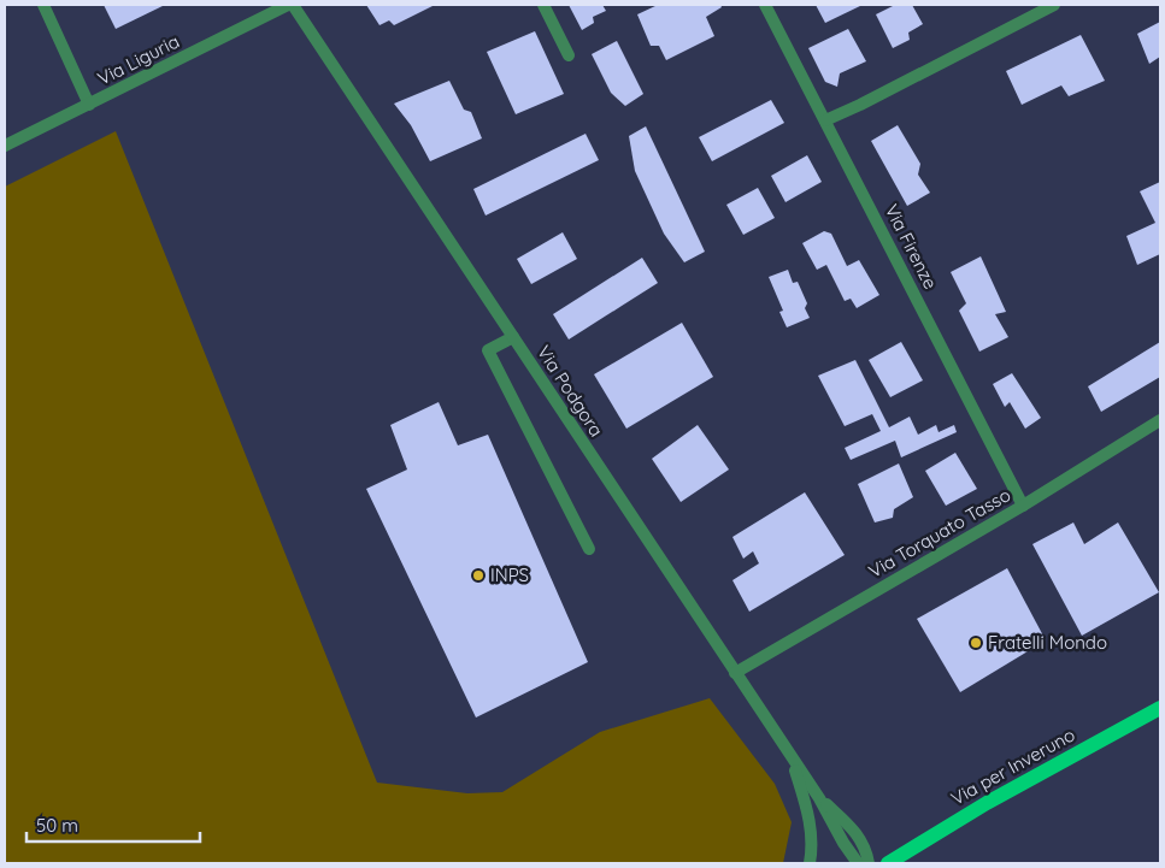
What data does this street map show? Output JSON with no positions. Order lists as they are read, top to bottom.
{
  "streets": {
    "main road": ["Via per Inveruno"],
    "street": [
      "Via Liguria",
      "Via Firenze",
      "Via Podgora",
      "Via Torquato Tasso"
    ]
  },
  "crossings": [
    ["Via Liguria", "Via Podgora"],
    ["Via Firenze", "Via Torquato Tasso"],
    ["Via Podgora", "Via Torquato Tasso"]
  ],
  "places": ["INPS", "Fratelli Mondo"],
  "scale_bar": "50 m"
}
